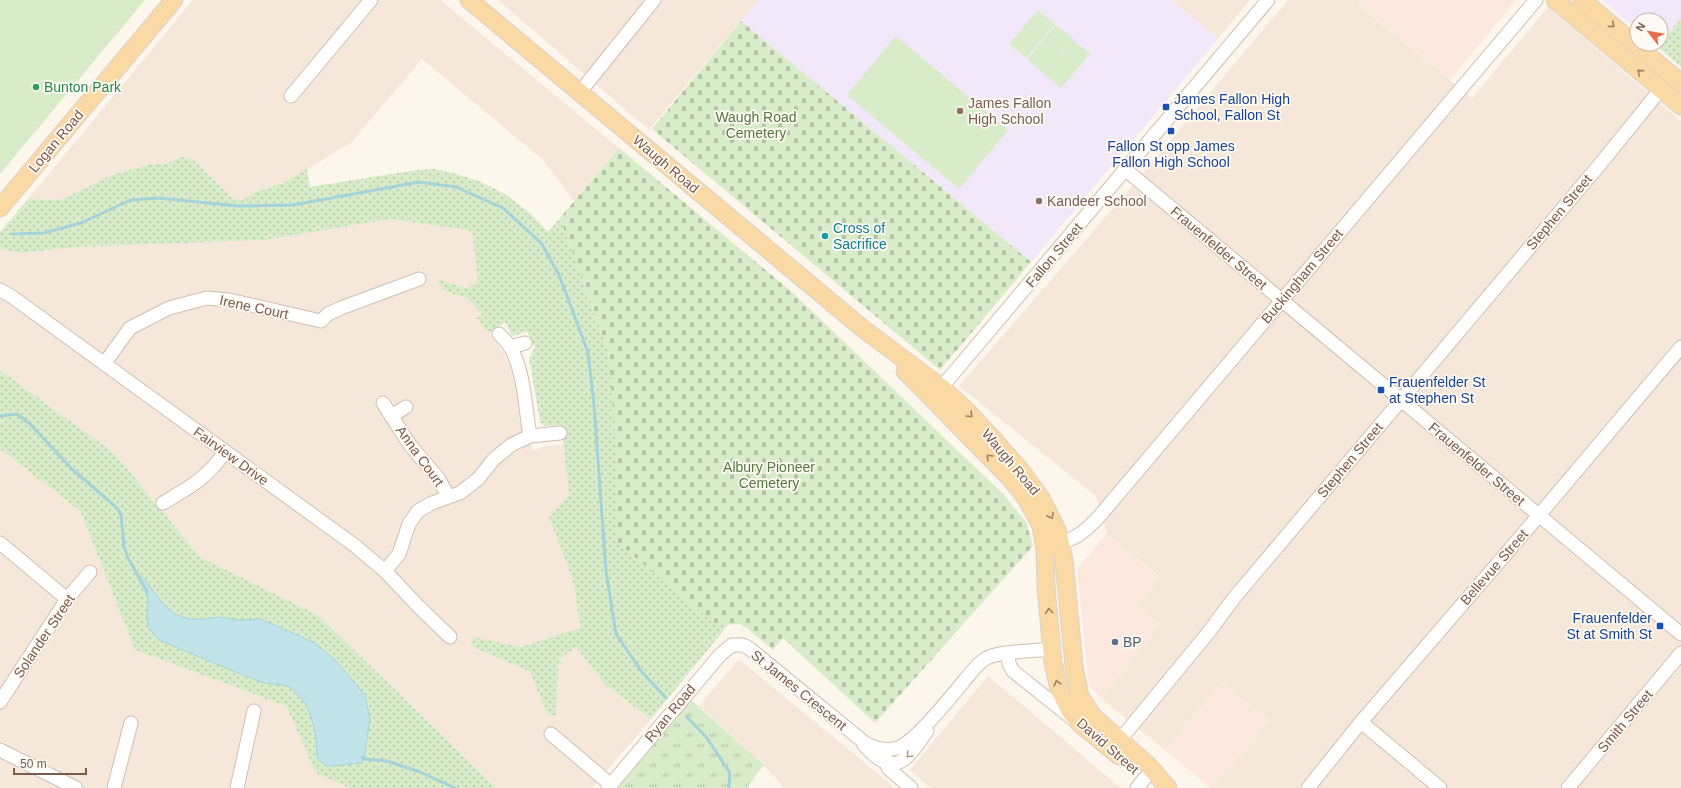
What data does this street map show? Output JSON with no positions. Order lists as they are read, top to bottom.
{
  "streets": {
    "main road": ["Logan Road", "Waugh Road", "David Street"],
    "street": [
      "Stephen Street",
      "Frauenfelder Street",
      "Fallon Street",
      "Buckingham Street",
      "Irene Court",
      "Fairview Drive",
      "Anna Court",
      "Bellevue Street",
      "Solander Street",
      "St James Crescent",
      "Ryan Road",
      "Smith Street"
    ]
  },
  "crossings": [
    ["Waugh Road", "Fallon Street"],
    ["Waugh Road", "Buckingham Street"],
    ["Waugh Road", "David Street"],
    ["Stephen Street", "Frauenfelder Street"],
    ["Stephen Street", "David Street"],
    ["Frauenfelder Street", "Fallon Street"],
    ["Frauenfelder Street", "Buckingham Street"],
    ["Frauenfelder Street", "Bellevue Street"],
    ["Irene Court", "Fairview Drive"],
    ["St James Crescent", "Ryan Road"]
  ],
  "parks": ["Waugh Road Cemetery", "Albury Pioneer Cemetery"],
  "places": {
    "other": [
      "Bunton Park",
      "James Fallon High School",
      "Kandeer School",
      "Cross of Sacrifice",
      "BP"
    ],
    "transit": [
      "James Fallon High School, Fallon St",
      "Fallon St opp James Fallon High School",
      "Frauenfelder St at Stephen St",
      "Frauenfelder St at Smith St"
    ]
  },
  "scale_bar": "50 m",
  "north": "top left"
}
